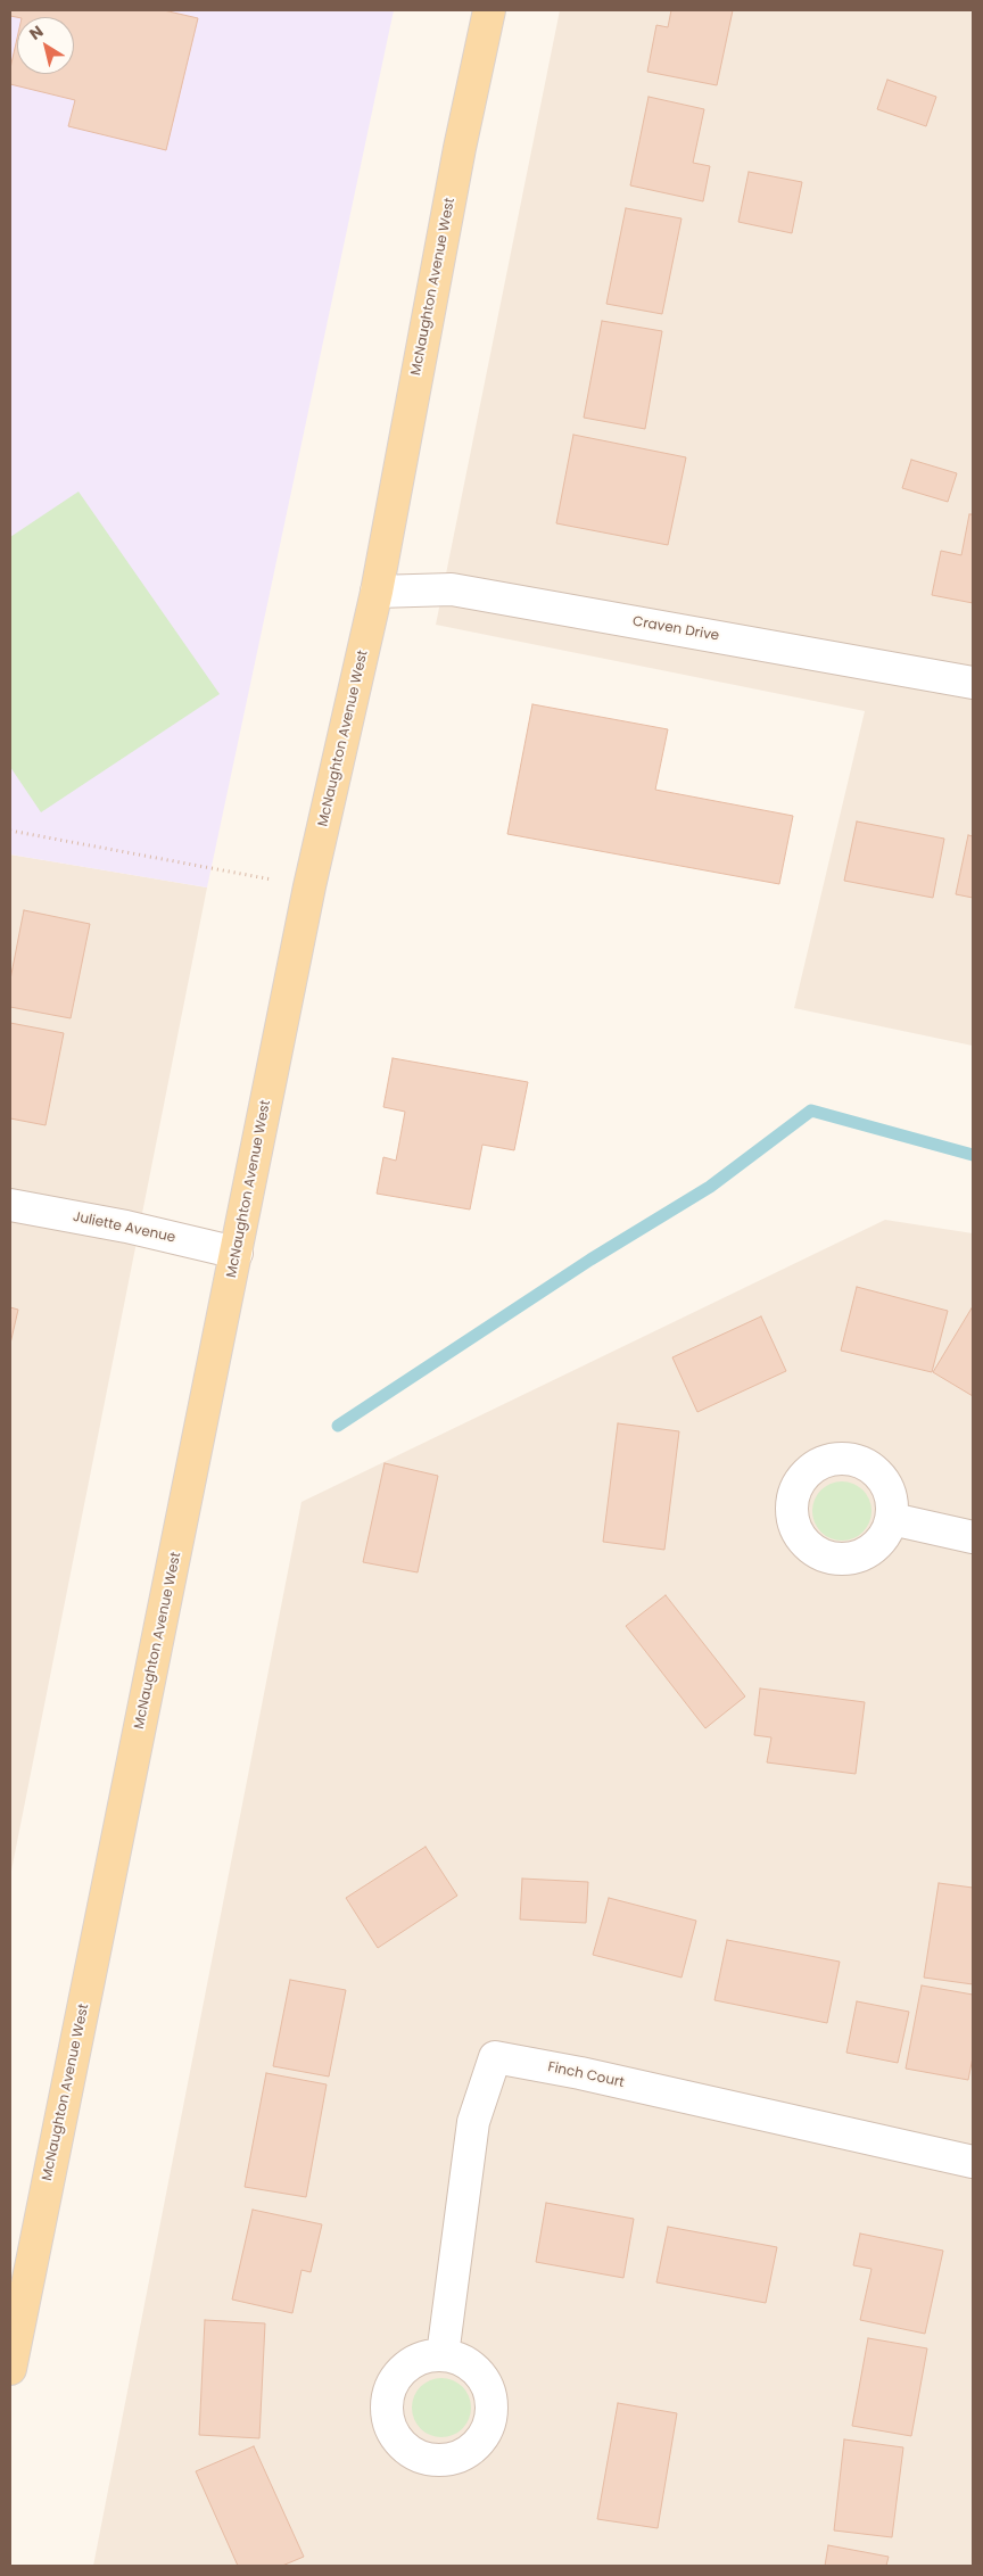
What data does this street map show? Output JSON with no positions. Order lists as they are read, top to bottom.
{
  "streets": {
    "main road": ["McNaughton Avenue West"],
    "street": ["Craven Drive", "Juliette Avenue", "Finch Court"]
  },
  "crossings": [
    ["McNaughton Avenue West", "Craven Drive"],
    ["McNaughton Avenue West", "Juliette Avenue"]
  ],
  "north": "top left"
}
